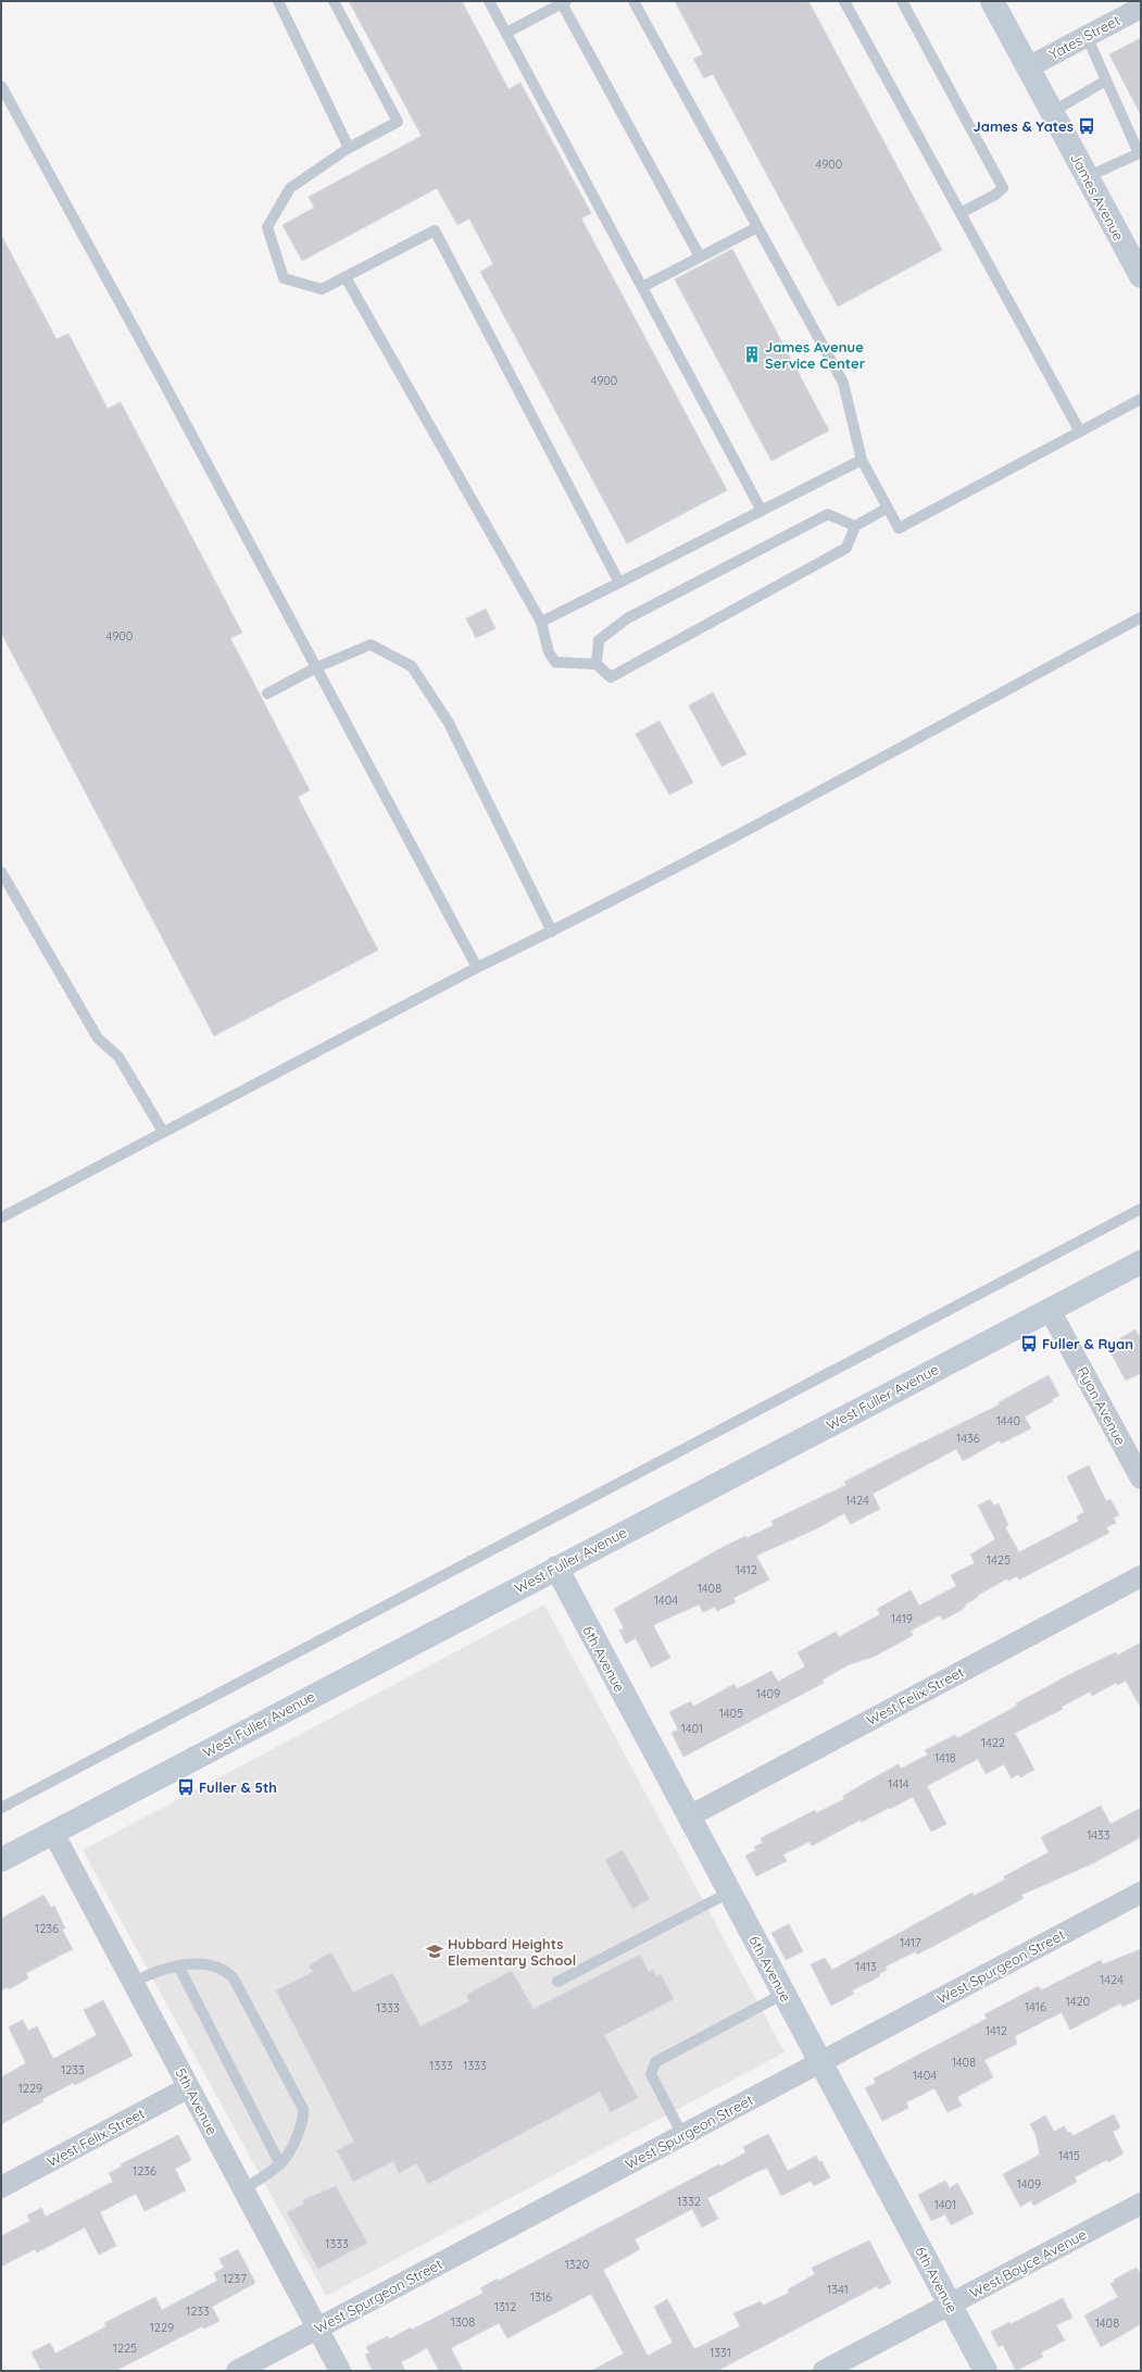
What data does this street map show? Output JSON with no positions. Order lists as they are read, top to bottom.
{
  "streets": {
    "street": [
      "Yates Street",
      "James Avenue",
      "West Fuller Avenue",
      "Ryan Avenue",
      "6th Avenue",
      "West Felix Street",
      "West Spurgeon Street",
      "5th Avenue",
      "West Boyce Avenue"
    ]
  },
  "crossings": [
    ["Yates Street", "James Avenue"],
    ["West Fuller Avenue", "Ryan Avenue"],
    ["West Fuller Avenue", "6th Avenue"],
    ["West Fuller Avenue", "5th Avenue"],
    ["6th Avenue", "West Felix Street"],
    ["6th Avenue", "West Spurgeon Street"],
    ["6th Avenue", "West Boyce Avenue"],
    ["West Felix Street", "5th Avenue"],
    ["West Spurgeon Street", "5th Avenue"]
  ],
  "places": {
    "bus stop": ["James & Yates", "Fuller & Ryan", "Fuller & 5th"],
    "building": ["James Avenue Service Center"],
    "school or university": ["Hubbard Heights Elementary School"]
  },
  "house_numbers": [
    "4900",
    "4900",
    "4900",
    "1440",
    "1436",
    "1424",
    "1425",
    "1412",
    "1408",
    "1404",
    "1419",
    "1409",
    "1405",
    "1401",
    "1422",
    "1418",
    "1414",
    "1433",
    "1236",
    "1417",
    "1413",
    "1424",
    "1420",
    "1416",
    "1333",
    "1412",
    "1408",
    "1333",
    "1333",
    "1233",
    "1404",
    "1229",
    "1415",
    "1236",
    "1409",
    "1332",
    "1401",
    "1333",
    "1320",
    "1237",
    "1341",
    "1316",
    "1312",
    "1233",
    "1308",
    "1408",
    "1229",
    "1225",
    "1331"
  ]
}
